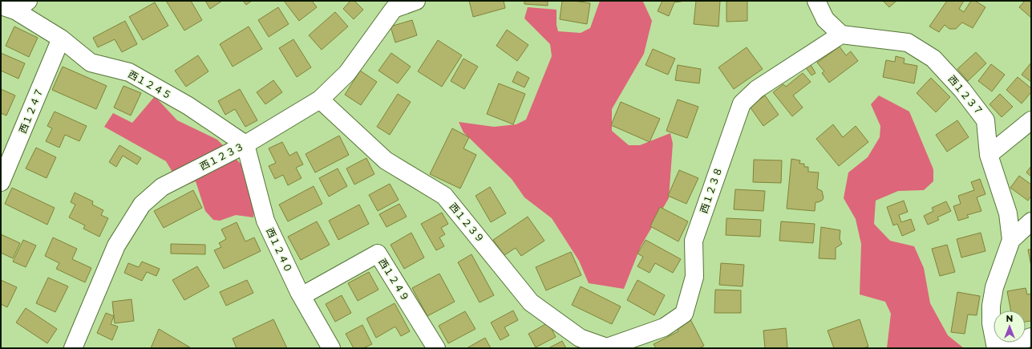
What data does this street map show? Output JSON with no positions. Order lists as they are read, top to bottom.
{
  "streets": {
    "street": [
      "西１２４５",
      "西１２３７",
      "西１２４７",
      "西１２３３",
      "西１２３８",
      "西１２３９",
      "西１２４０",
      "西１２４９"
    ]
  },
  "crossings": [
    ["西１２４５", "西１２４７"],
    ["西１２４５", "西１２３３"],
    ["西１２４５", "西１２４０"],
    ["西１２３７", "西１２３８"],
    ["西１２３３", "西１２３９"],
    ["西１２３３", "西１２４０"],
    ["西１２３８", "西１２３９"],
    ["西１２４０", "西１２４９"]
  ],
  "north": "top"
}
